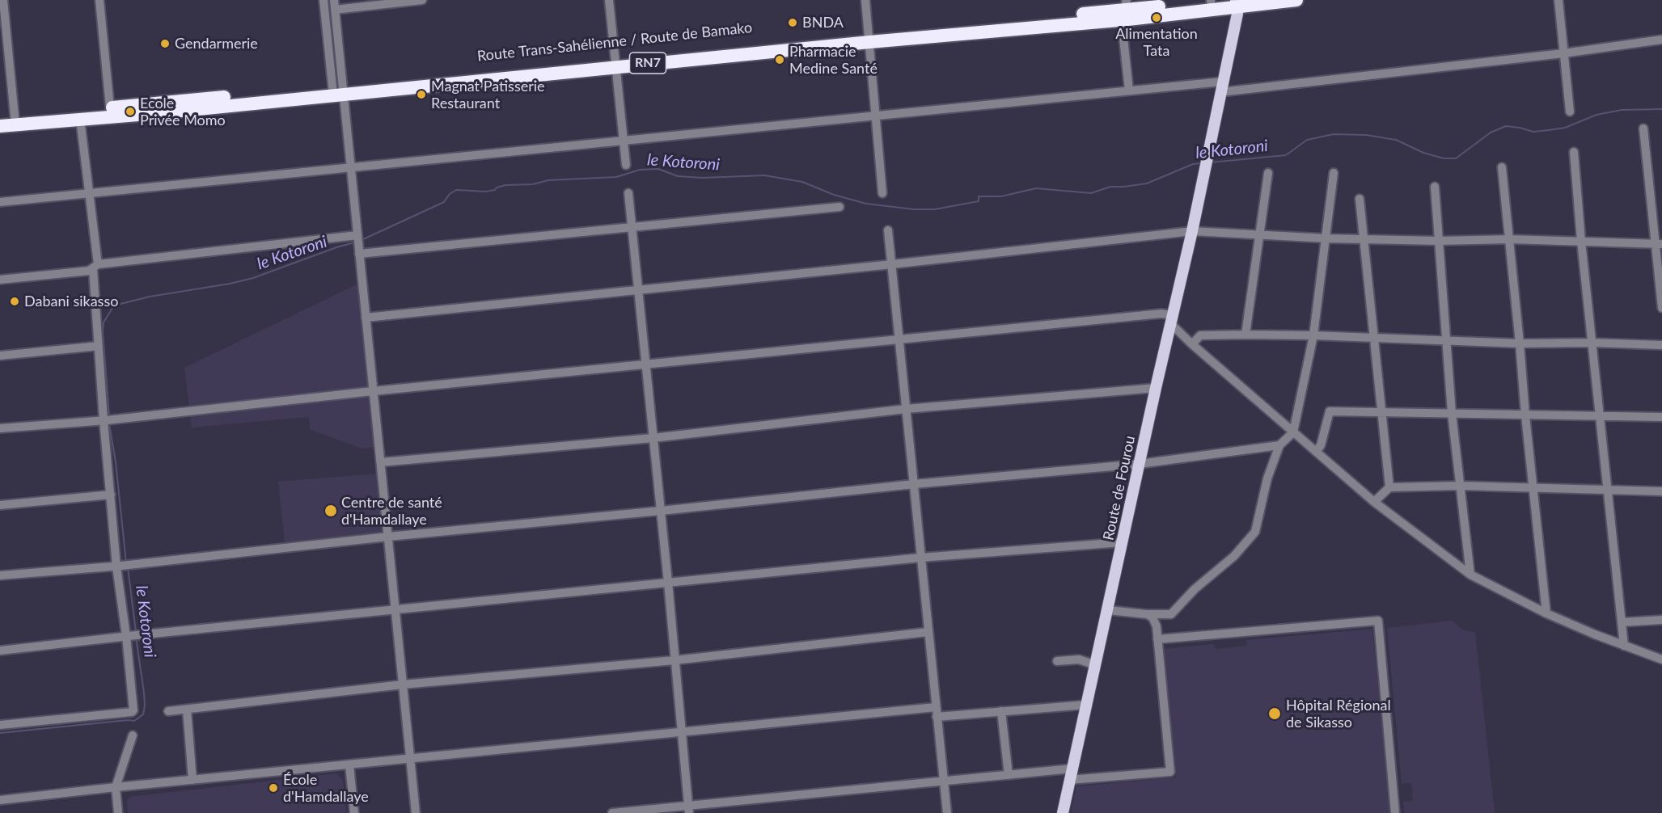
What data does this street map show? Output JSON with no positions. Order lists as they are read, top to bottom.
{
  "streets": {
    "highway": ["Route Trans-Sahélienne / Route de Bamako", "RN7"],
    "main road": ["Route de Fourou"]
  },
  "crossings": [
    ["Route Trans-Sahélienne / Route de Bamako", "Route de Fourou"]
  ],
  "water": ["le Kotoroni"],
  "places": [
    "Alimentation Tata",
    "BNDA",
    "Gendarmerie",
    "Pharmacie Medine Santé",
    "Magnat Patisserie Restaurant",
    "Ecole Privée Momo",
    "Dabani sikasso",
    "Centre de santé d'Hamdallaye",
    "Hôpital Régional de Sikasso",
    "École d'Hamdallaye"
  ]
}
